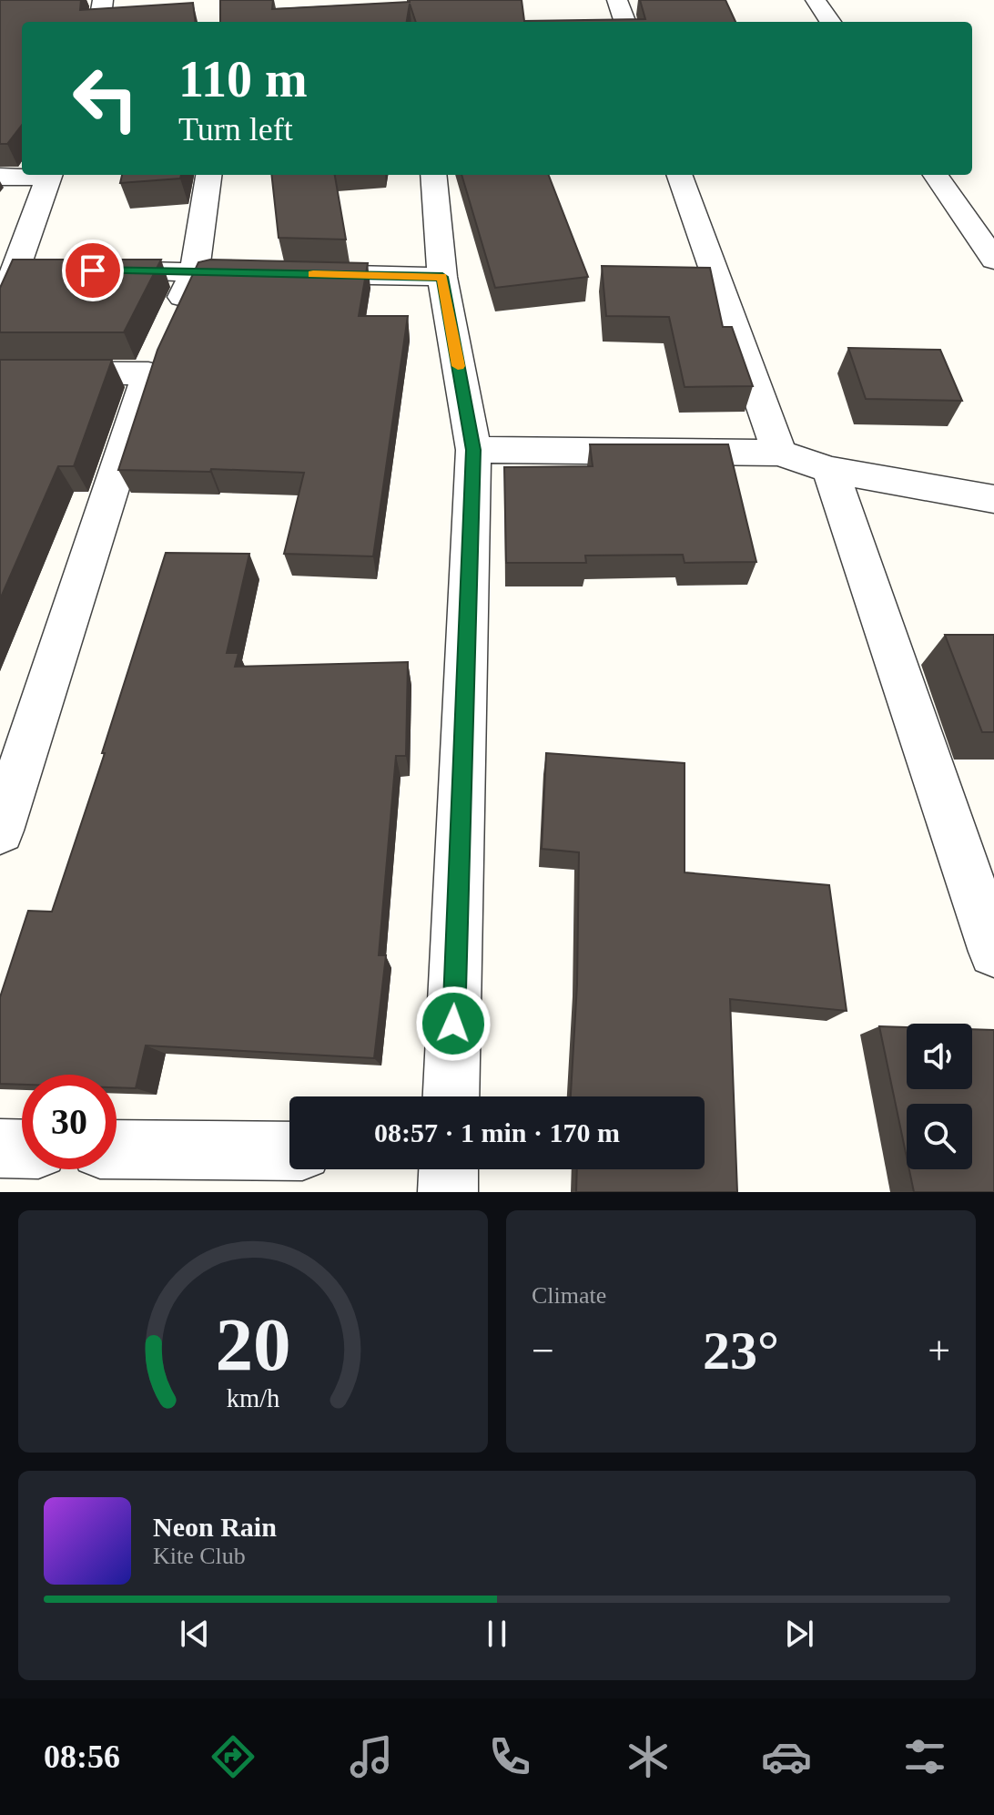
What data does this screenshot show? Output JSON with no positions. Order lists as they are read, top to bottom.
{
  "page": {
    "turn": ["110 m", "Turn left"],
    "limit": "30",
    "trip": "08:57 · 1 min · 170 m",
    "tile": "Climate",
    "heat": ["−", "23°", "+"],
    "song": ["Neon Rain", "Kite Club"],
    "tabs": "08:56",
    "gauge": ["20", "km/h"]
  }
}
